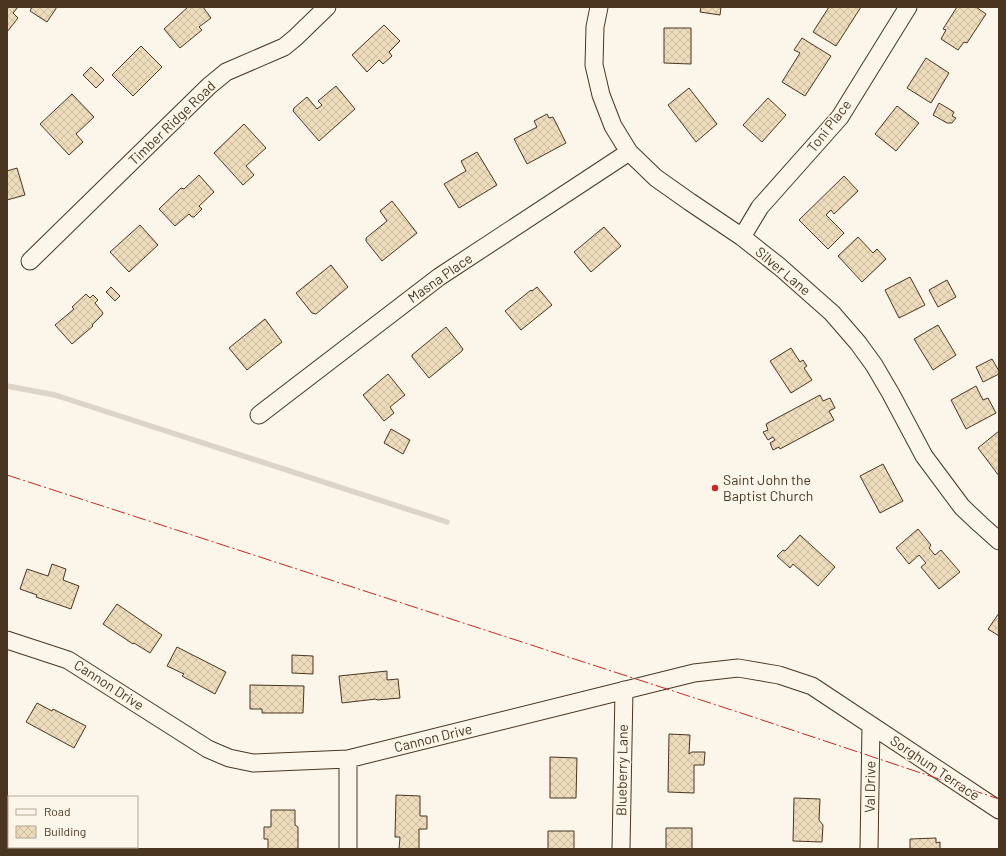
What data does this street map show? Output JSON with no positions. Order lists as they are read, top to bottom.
{
  "streets": {
    "street": [
      "Timber Ridge Road",
      "Toni Place",
      "Silver Lane",
      "Masna Place",
      "Cannon Drive",
      "Sorghum Terrace",
      "Blueberry Lane",
      "Val Drive"
    ]
  },
  "crossings": [
    ["Toni Place", "Silver Lane"],
    ["Silver Lane", "Masna Place"],
    ["Cannon Drive", "Sorghum Terrace"],
    ["Cannon Drive", "Blueberry Lane"],
    ["Cannon Drive", "Val Drive"],
    ["Sorghum Terrace", "Val Drive"]
  ],
  "places": ["Saint John the Baptist Church"],
  "legend": ["Road", "Building"]
}
